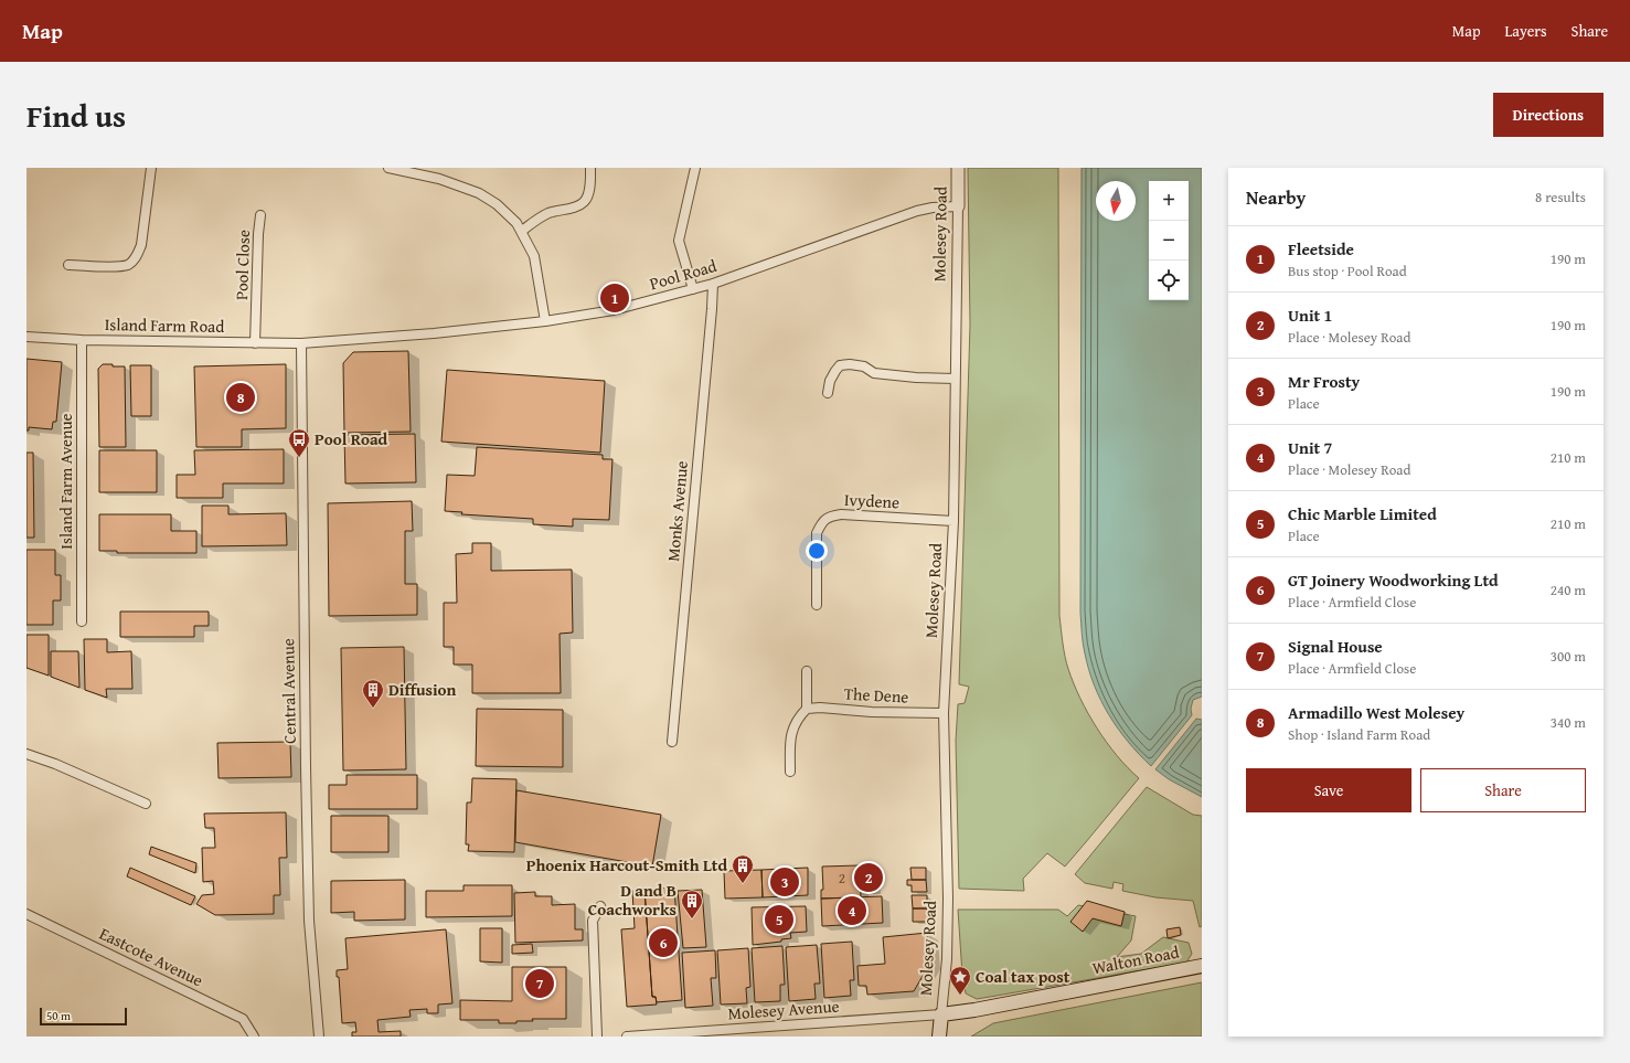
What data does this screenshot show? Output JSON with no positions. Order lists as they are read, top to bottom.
{
  "streets": {
    "main road": ["Walton Road"],
    "street": [
      "Molesey Road",
      "Pool Close",
      "Pool Road",
      "Island Farm Road",
      "Island Farm Avenue",
      "Ivydene",
      "Monks Avenue",
      "Central Avenue",
      "The Dene",
      "Eastcote Avenue",
      "Molesey Avenue"
    ]
  },
  "crossings": [
    ["Molesey Road", "Pool Road"],
    ["Molesey Road", "Ivydene"],
    ["Molesey Road", "The Dene"],
    ["Molesey Road", "Walton Road"],
    ["Molesey Road", "Molesey Avenue"],
    ["Pool Close", "Island Farm Road"],
    ["Pool Road", "Island Farm Road"],
    ["Pool Road", "Monks Avenue"],
    ["Pool Road", "Central Avenue"],
    ["Island Farm Road", "Island Farm Avenue"],
    ["Island Farm Road", "Central Avenue"],
    ["Walton Road", "Molesey Avenue"]
  ],
  "places": {
    "bus stop": ["Pool Road"],
    "building": ["Diffusion", "Phoenix Harcout-Smith Ltd", "D and B Coachworks"],
    "place": ["Coal tax post"]
  },
  "house_numbers": ["2"],
  "scale_bar": "50 m",
  "north": "bottom",
  "page": {
    "header": "Map",
    "nav": ["Map", "Layers", "Share"],
    "title": "Find us",
    "buttons": [
      "Directions",
      ["Save", "Share"]
    ],
    "heading": ["Nearby", "8 results"],
    "map_buttons": ["+", "−"],
    "list": [
      {
        "mark": "1",
        "name": "Fleetside",
        "note": "Bus stop · Pool Road",
        "value": "190 m"
      },
      {
        "mark": "2",
        "name": "Unit 1",
        "note": "Place · Molesey Road",
        "value": "190 m"
      },
      {
        "mark": "3",
        "name": "Mr Frosty",
        "note": "Place",
        "value": "190 m"
      },
      {
        "mark": "4",
        "name": "Unit 7",
        "note": "Place · Molesey Road",
        "value": "210 m"
      },
      {
        "mark": "5",
        "name": "Chic Marble Limited",
        "note": "Place",
        "value": "210 m"
      },
      {
        "mark": "6",
        "name": "GT Joinery Woodworking Ltd",
        "note": "Place · Armfield Close",
        "value": "240 m"
      },
      {
        "mark": "7",
        "name": "Signal House",
        "note": "Place · Armfield Close",
        "value": "300 m"
      },
      {
        "mark": "8",
        "name": "Armadillo West Molesey",
        "note": "Shop · Island Farm Road",
        "value": "340 m"
      }
    ],
    "pins": [
      "1",
      "8",
      "2",
      "3",
      "4",
      "5",
      "6",
      "7"
    ],
    "scale": "50 m"
  }
}
